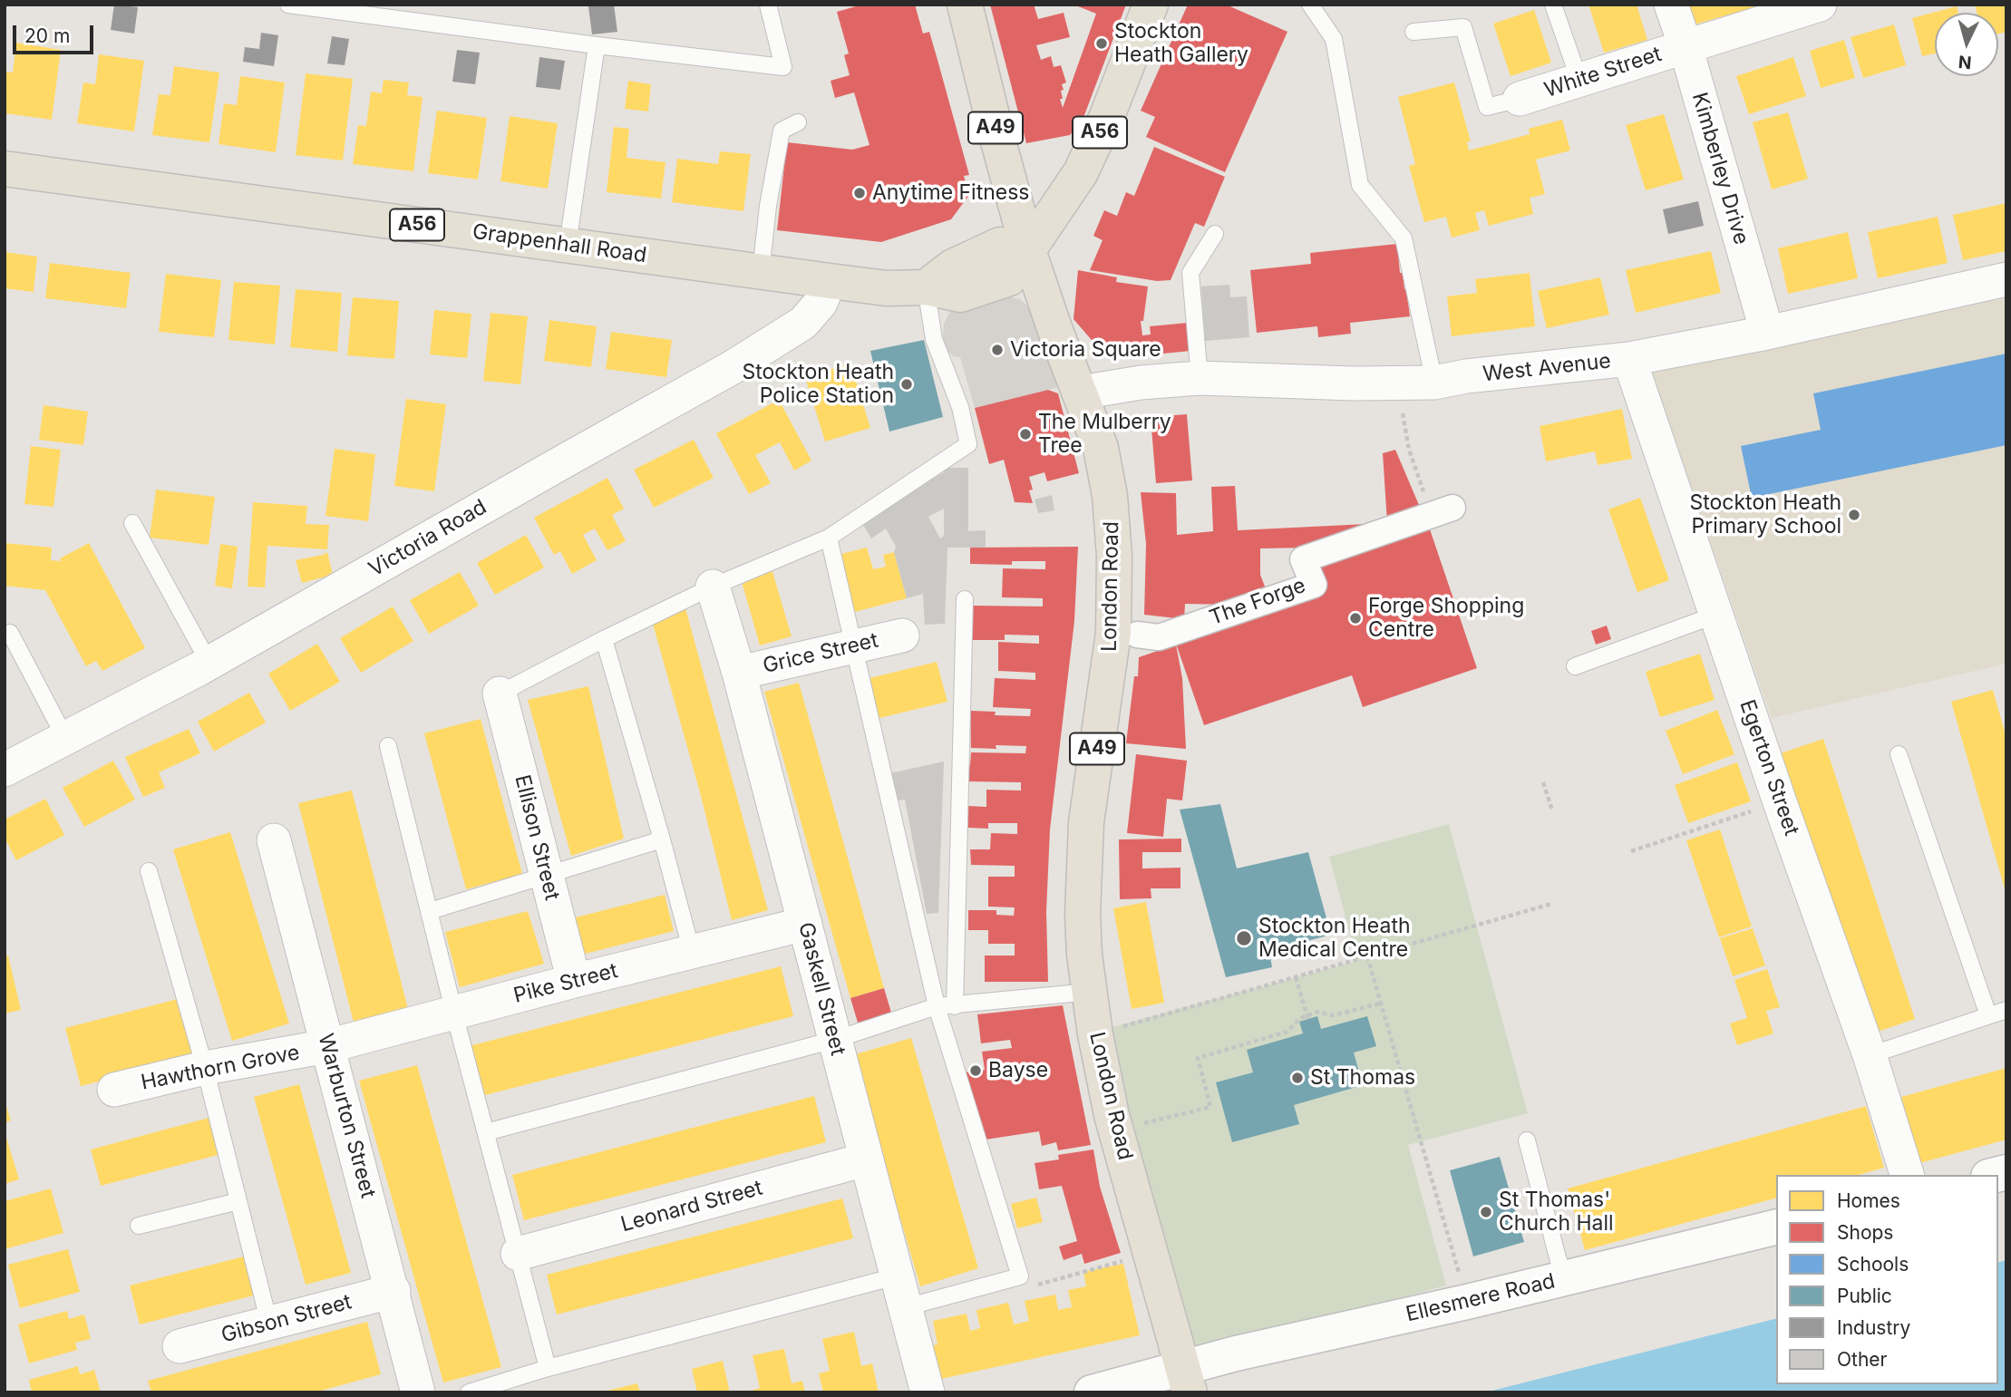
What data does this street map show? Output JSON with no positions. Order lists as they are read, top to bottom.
{
  "streets": {
    "highway": ["A49", "London Road"],
    "main road": ["A56", "Grappenhall Road", "Ellesmere Road"],
    "street": [
      "White Street",
      "Kimberley Drive",
      "West Avenue",
      "Victoria Road",
      "The Forge",
      "Grice Street",
      "Egerton Street",
      "Ellison Street",
      "Pike Street",
      "Gaskell Street",
      "Hawthorn Grove",
      "Warburton Street",
      "Leonard Street",
      "Gibson Street"
    ]
  },
  "crossings": [
    ["White Street", "Kimberley Drive"],
    ["A56", "London Road"],
    ["Kimberley Drive", "West Avenue"],
    ["Grappenhall Road", "Victoria Road"],
    ["West Avenue", "London Road"],
    ["West Avenue", "Egerton Street"],
    ["London Road", "Ellesmere Road"],
    ["Grice Street", "Gaskell Street"],
    ["Ellison Street", "Pike Street"],
    ["Pike Street", "Gaskell Street"],
    ["Pike Street", "Hawthorn Grove"],
    ["Pike Street", "Warburton Street"],
    ["Gaskell Street", "Leonard Street"],
    ["Hawthorn Grove", "Warburton Street"],
    ["Warburton Street", "Gibson Street"]
  ],
  "places": [
    "Stockton Heath Gallery",
    "Anytime Fitness",
    "Victoria Square",
    "Stockton Heath Police Station",
    "The Mulberry Tree",
    "Stockton Heath Primary School",
    "Forge Shopping Centre",
    "Stockton Heath Medical Centre",
    "Bayse",
    "St Thomas",
    "St Thomas' Church Hall"
  ],
  "legend": [
    "Homes",
    "Shops",
    "Schools",
    "Public",
    "Industry",
    "Other"
  ],
  "scale_bar": "20 m",
  "north": "bottom"
}
